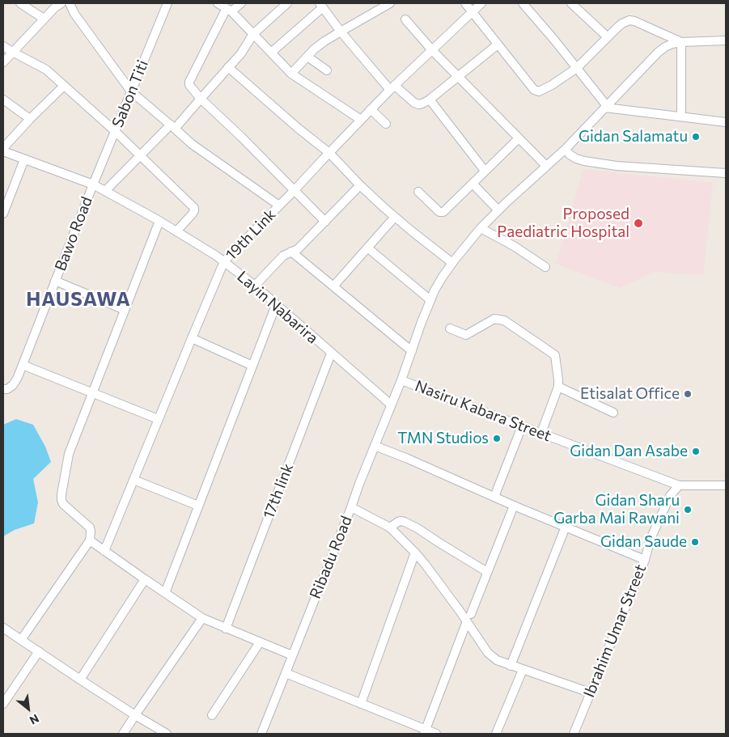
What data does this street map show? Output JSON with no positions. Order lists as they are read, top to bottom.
{
  "streets": {
    "street": [
      "Sabon Titi",
      "Bawo Road",
      "19th Link",
      "Layin Nabarira",
      "Nasiru Kabara Street",
      "17th link",
      "Ribadu Road",
      "Ibrahim Umar Street"
    ]
  },
  "crossings": [
    ["Sabon Titi", "Bawo Road"],
    ["Sabon Titi", "Layin Nabarira"],
    ["Bawo Road", "Layin Nabarira"],
    ["19th Link", "Layin Nabarira"],
    ["Layin Nabarira", "17th link"],
    ["Layin Nabarira", "Ribadu Road"],
    ["Nasiru Kabara Street", "Ribadu Road"],
    ["Nasiru Kabara Street", "Ibrahim Umar Street"]
  ],
  "districts": ["HAUSAWA"],
  "places": [
    "Gidan Salamatu",
    "Proposed Paediatric Hospital",
    "Etisalat Office",
    "TMN Studios",
    "Gidan Dan Asabe",
    "Gidan Sharu Garba Mai Rawani",
    "Gidan Saude"
  ],
  "north": "bottom right"
}
